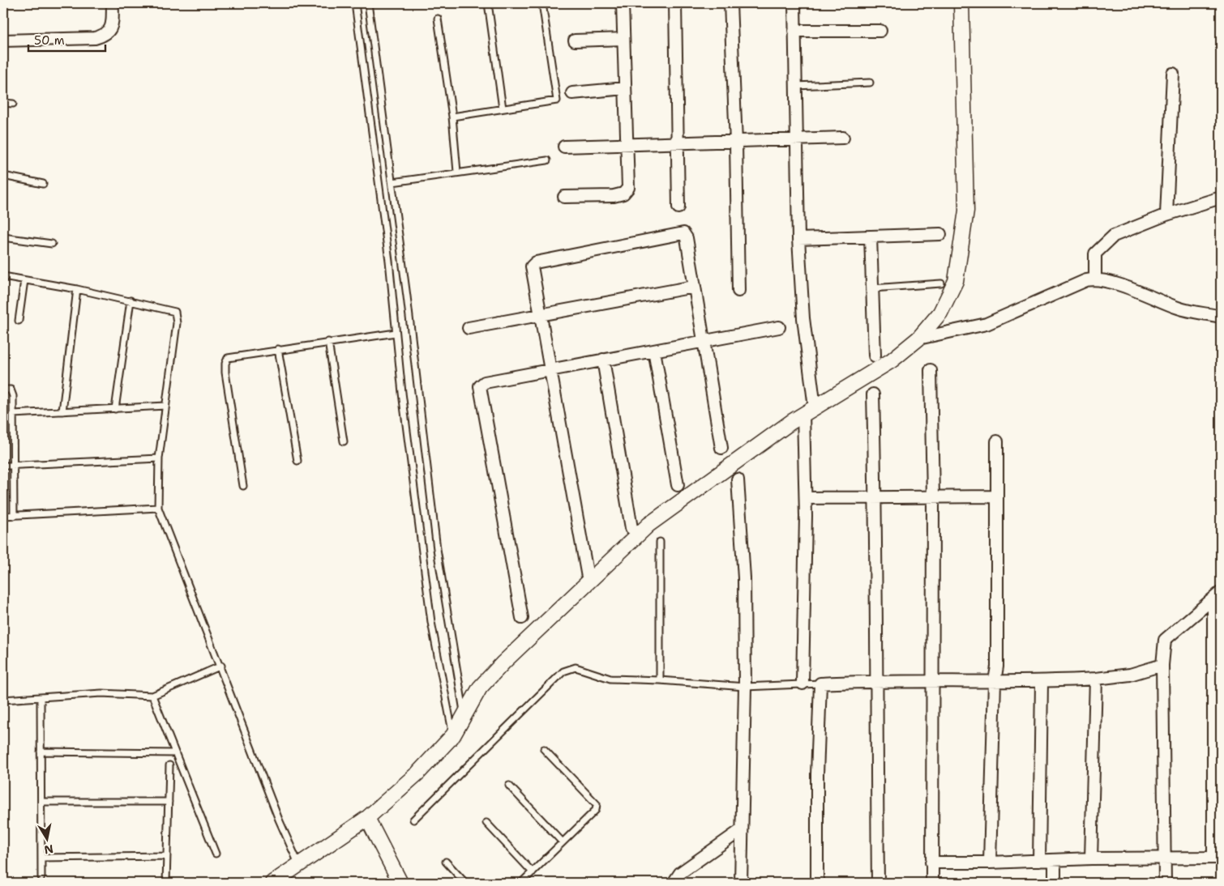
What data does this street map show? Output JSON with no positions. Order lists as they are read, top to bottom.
{
  "scale_bar": "50 m",
  "north": "bottom"
}
